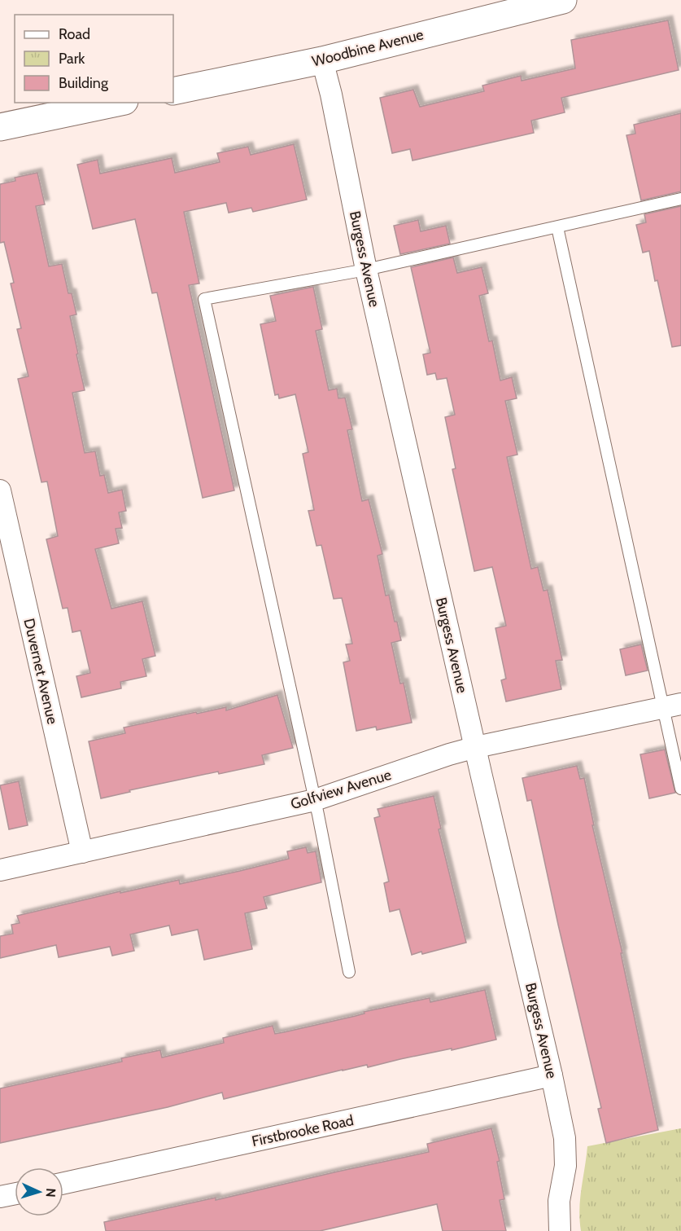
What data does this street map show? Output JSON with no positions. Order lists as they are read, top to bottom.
{
  "streets": {
    "main road": ["Woodbine Avenue"],
    "street": [
      "Burgess Avenue",
      "Duvernet Avenue",
      "Golfview Avenue",
      "Firstbrooke Road"
    ]
  },
  "crossings": [
    ["Woodbine Avenue", "Burgess Avenue"],
    ["Burgess Avenue", "Golfview Avenue"],
    ["Burgess Avenue", "Firstbrooke Road"],
    ["Duvernet Avenue", "Golfview Avenue"]
  ],
  "legend": ["Road", "Park", "Building"],
  "north": "right"
}
